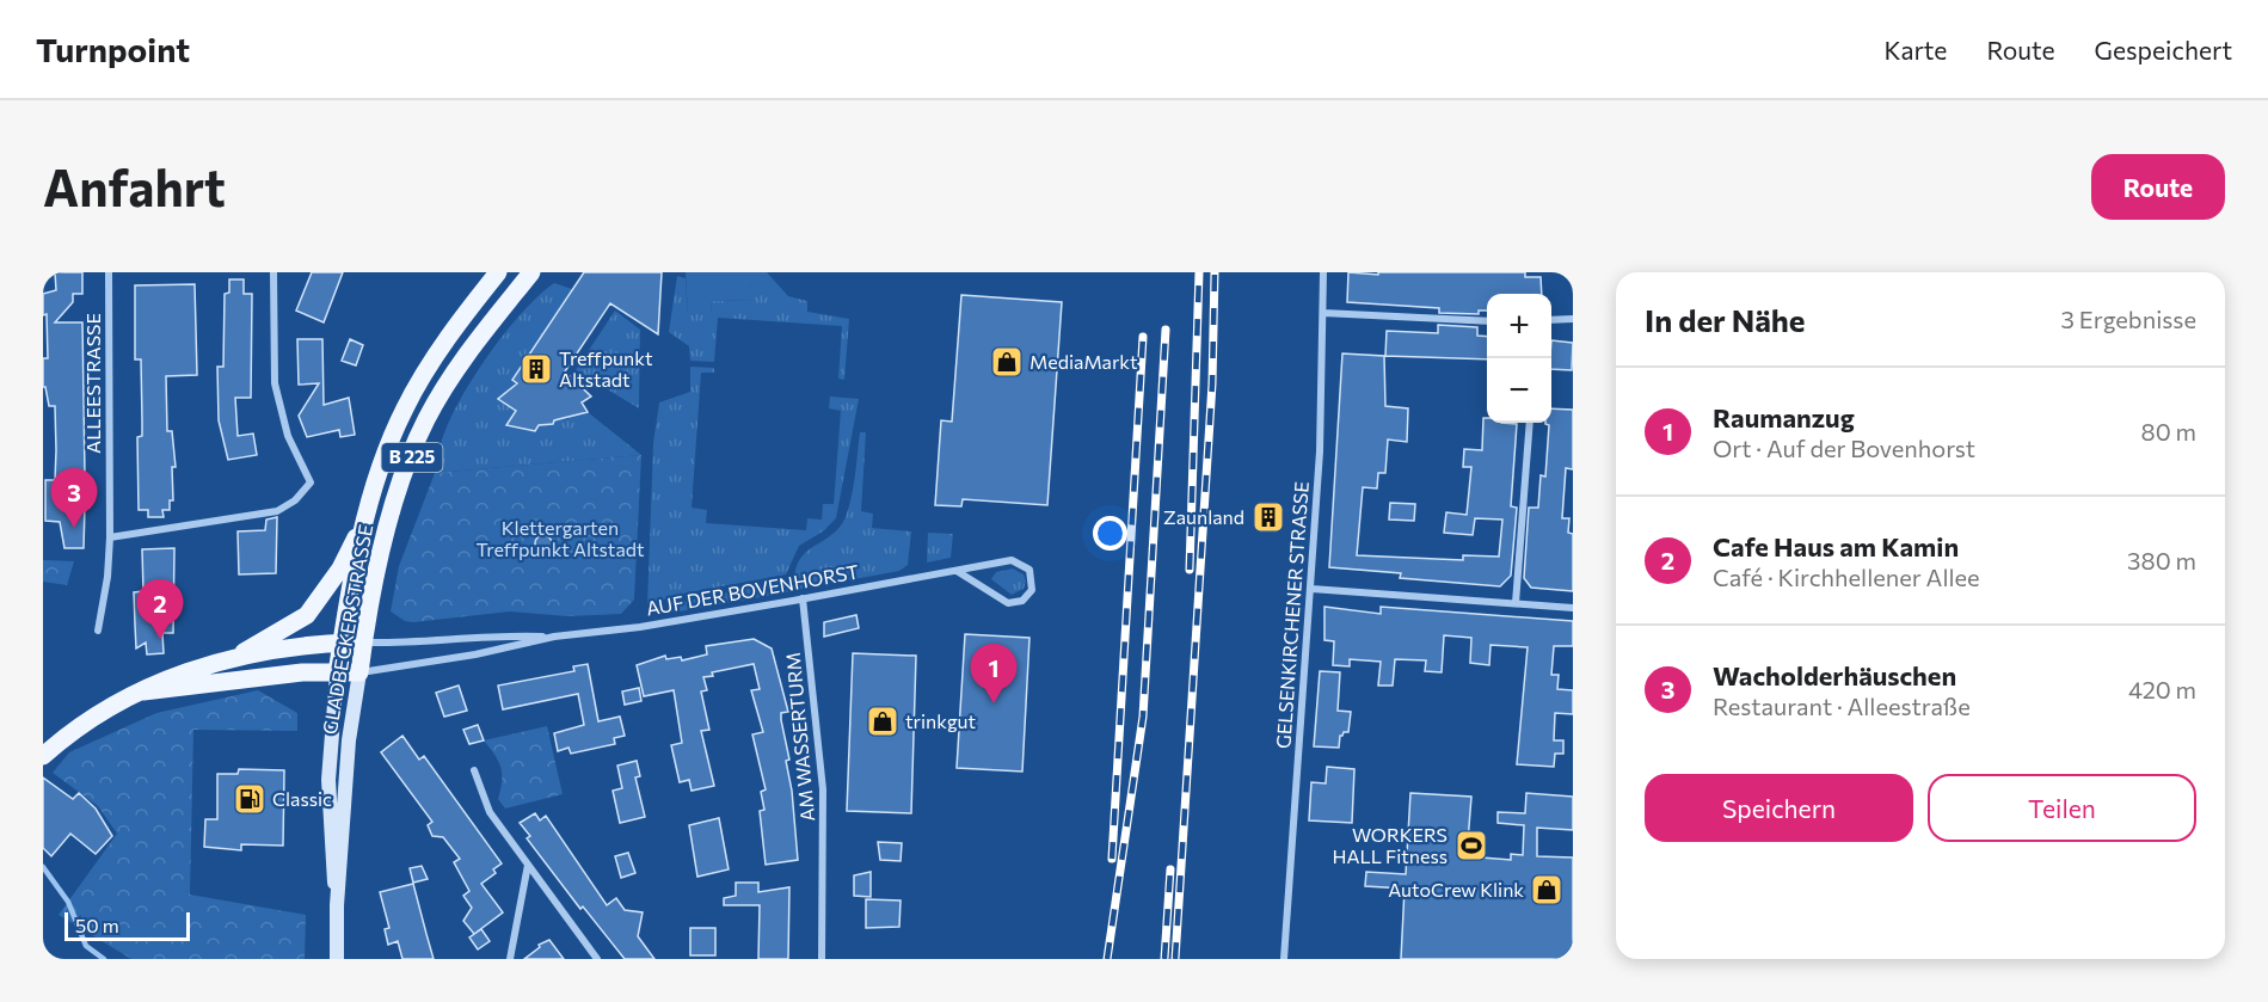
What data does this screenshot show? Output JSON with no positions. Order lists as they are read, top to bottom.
{
  "streets": {
    "main road": ["B 225", "GLADBECKER STRASSE"],
    "street": [
      "ALLEESTRASSE",
      "AUF DER BOVENHORST",
      "GELSENKIRCHENER STRASSE",
      "AM WASSERTURM"
    ]
  },
  "crossings": [
    ["B 225", "AUF DER BOVENHORST"],
    ["B 225", "GLADBECKER STRASSE"],
    ["AUF DER BOVENHORST", "GLADBECKER STRASSE"],
    ["AUF DER BOVENHORST", "AM WASSERTURM"]
  ],
  "parks": ["Klettergarten Treffpunkt Altstadt"],
  "places": {
    "shop": ["MediaMarkt", "trinkgut", "AutoCrew Klink"],
    "building": ["Treffpunkt Altstadt", "Zaunland"],
    "fuel station": ["Classic"],
    "sports": ["WORKERS HALL Fitness"]
  },
  "scale_bar": "50 m",
  "page": {
    "header": "Turnpoint",
    "nav": ["Karte", "Route", "Gespeichert"],
    "buttons": [
      "Route",
      ["Speichern", "Teilen"]
    ],
    "title": "Anfahrt",
    "heading": ["In der Nähe", "3 Ergebnisse"],
    "map_buttons": ["+", "−"],
    "list": [
      {
        "mark": "1",
        "name": "Raumanzug",
        "note": "Ort · Auf der Bovenhorst",
        "value": "80 m"
      },
      {
        "mark": "2",
        "name": "Cafe Haus am Kamin",
        "note": "Café · Kirchhellener Allee",
        "value": "380 m"
      },
      {
        "mark": "3",
        "name": "Wacholderhäuschen",
        "note": "Restaurant · Alleestraße",
        "value": "420 m"
      }
    ],
    "pins": ["3", "2", "1"],
    "scale": "50 m"
  }
}
